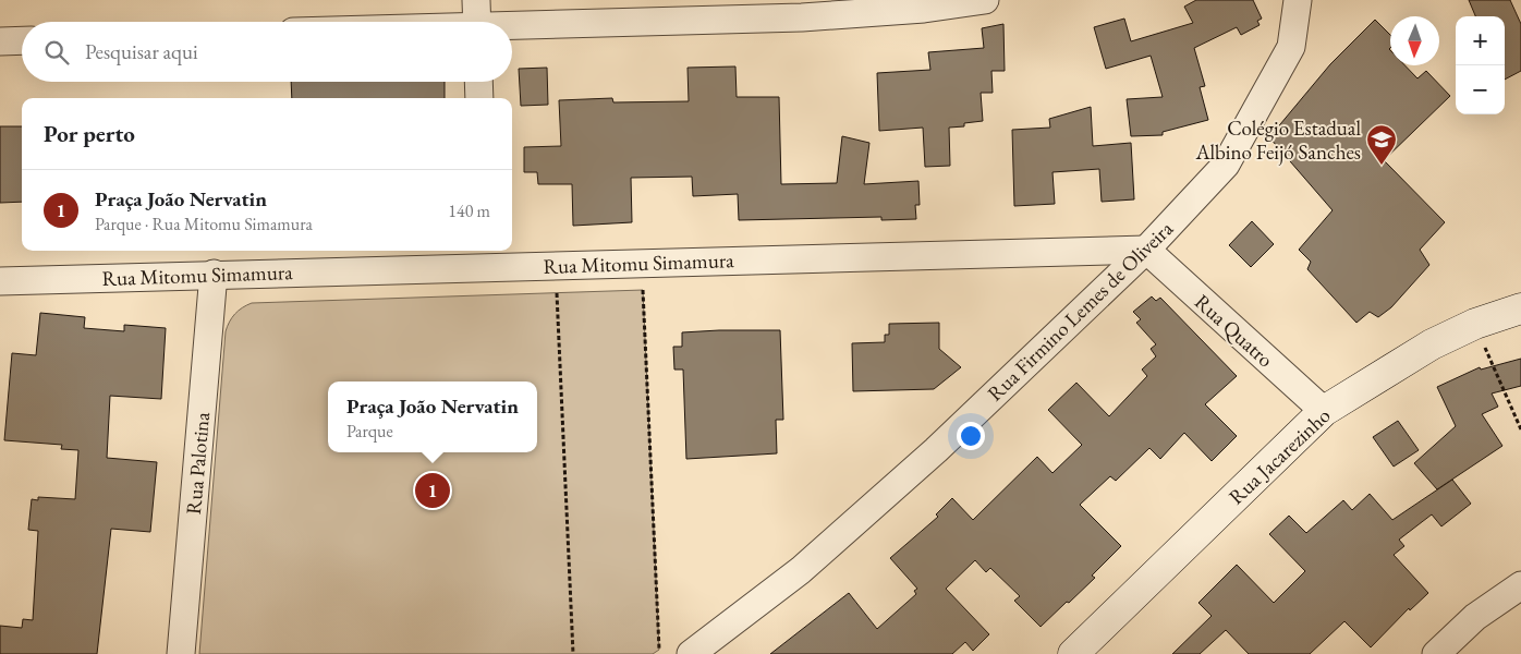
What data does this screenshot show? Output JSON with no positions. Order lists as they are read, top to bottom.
{
  "streets": {
    "street": [
      "Rua Mitomu Simamura",
      "Rua Firmino Lemes de Oliveira",
      "Rua Quatro",
      "Rua Jacarezinho",
      "Rua Palotina"
    ]
  },
  "crossings": [
    ["Rua Mitomu Simamura", "Rua Firmino Lemes de Oliveira"],
    ["Rua Mitomu Simamura", "Rua Quatro"],
    ["Rua Mitomu Simamura", "Rua Palotina"],
    ["Rua Firmino Lemes de Oliveira", "Rua Quatro"],
    ["Rua Quatro", "Rua Jacarezinho"]
  ],
  "places": {
    "school or university": ["Colégio Estadual Albino Feijó Sanches"]
  },
  "north": "bottom",
  "page": {
    "map_buttons": ["+", "−"],
    "search": "Pesquisar aqui",
    "heading": "Por perto",
    "list": [
      {
        "mark": "1",
        "name": "Praça João Nervatin",
        "note": "Parque · Rua Mitomu Simamura",
        "value": "140 m"
      }
    ],
    "popup": ["Praça João Nervatin", "Parque"],
    "pins": "1"
  }
}
